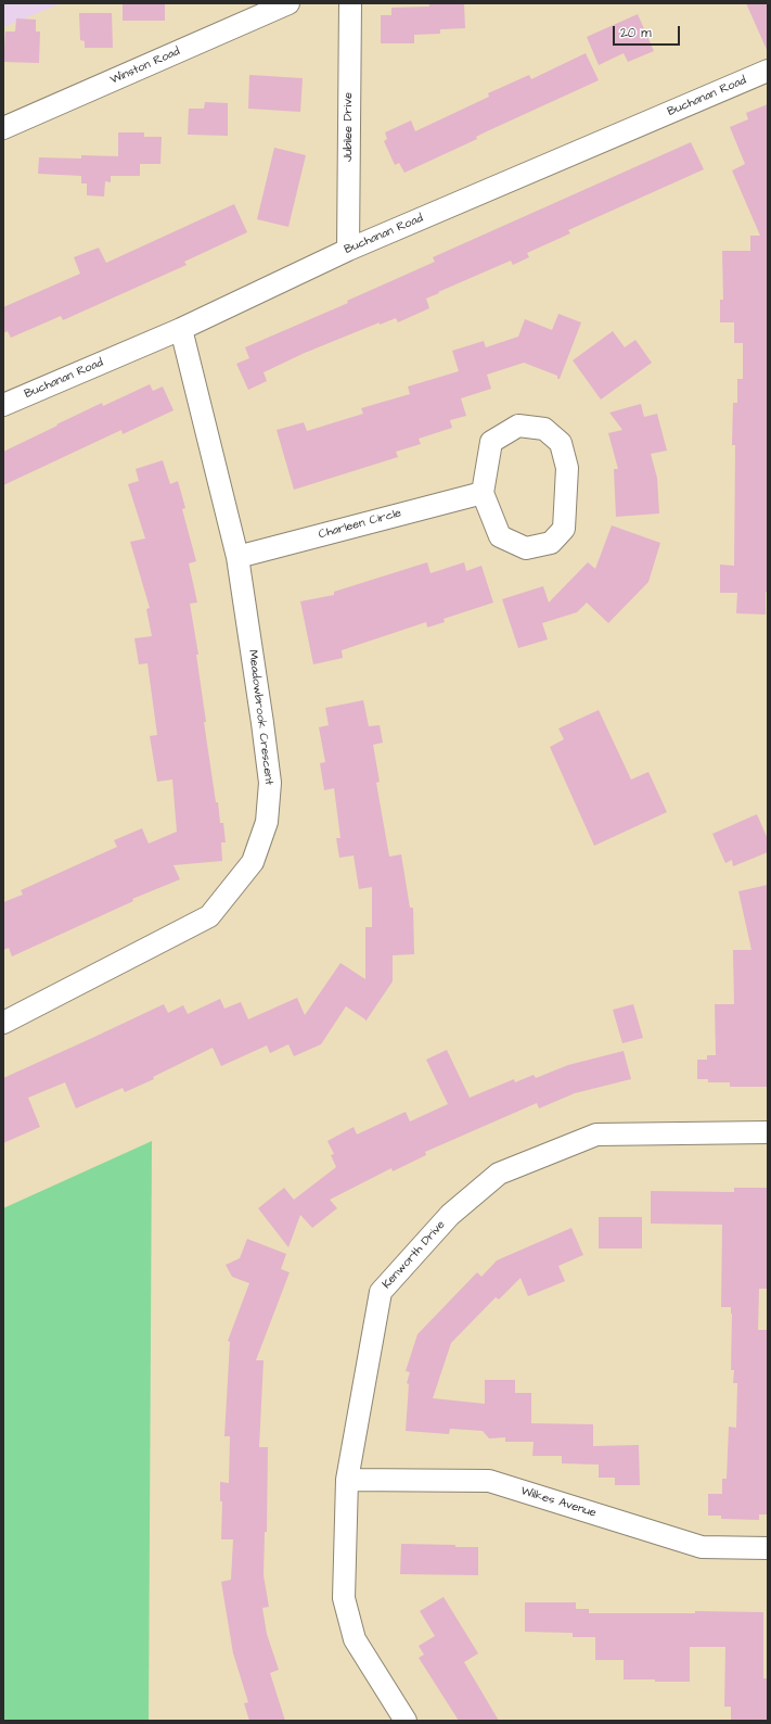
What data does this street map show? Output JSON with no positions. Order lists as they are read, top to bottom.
{
  "streets": {
    "street": [
      "Winston Road",
      "Buchanan Road",
      "Jubilee Drive",
      "Charleen Circle",
      "Meadowbrook Crescent",
      "Kenworth Drive",
      "Wilkes Avenue"
    ]
  },
  "crossings": [
    ["Buchanan Road", "Jubilee Drive"],
    ["Buchanan Road", "Meadowbrook Crescent"],
    ["Charleen Circle", "Meadowbrook Crescent"],
    ["Kenworth Drive", "Wilkes Avenue"]
  ],
  "scale_bar": "20 m"
}
